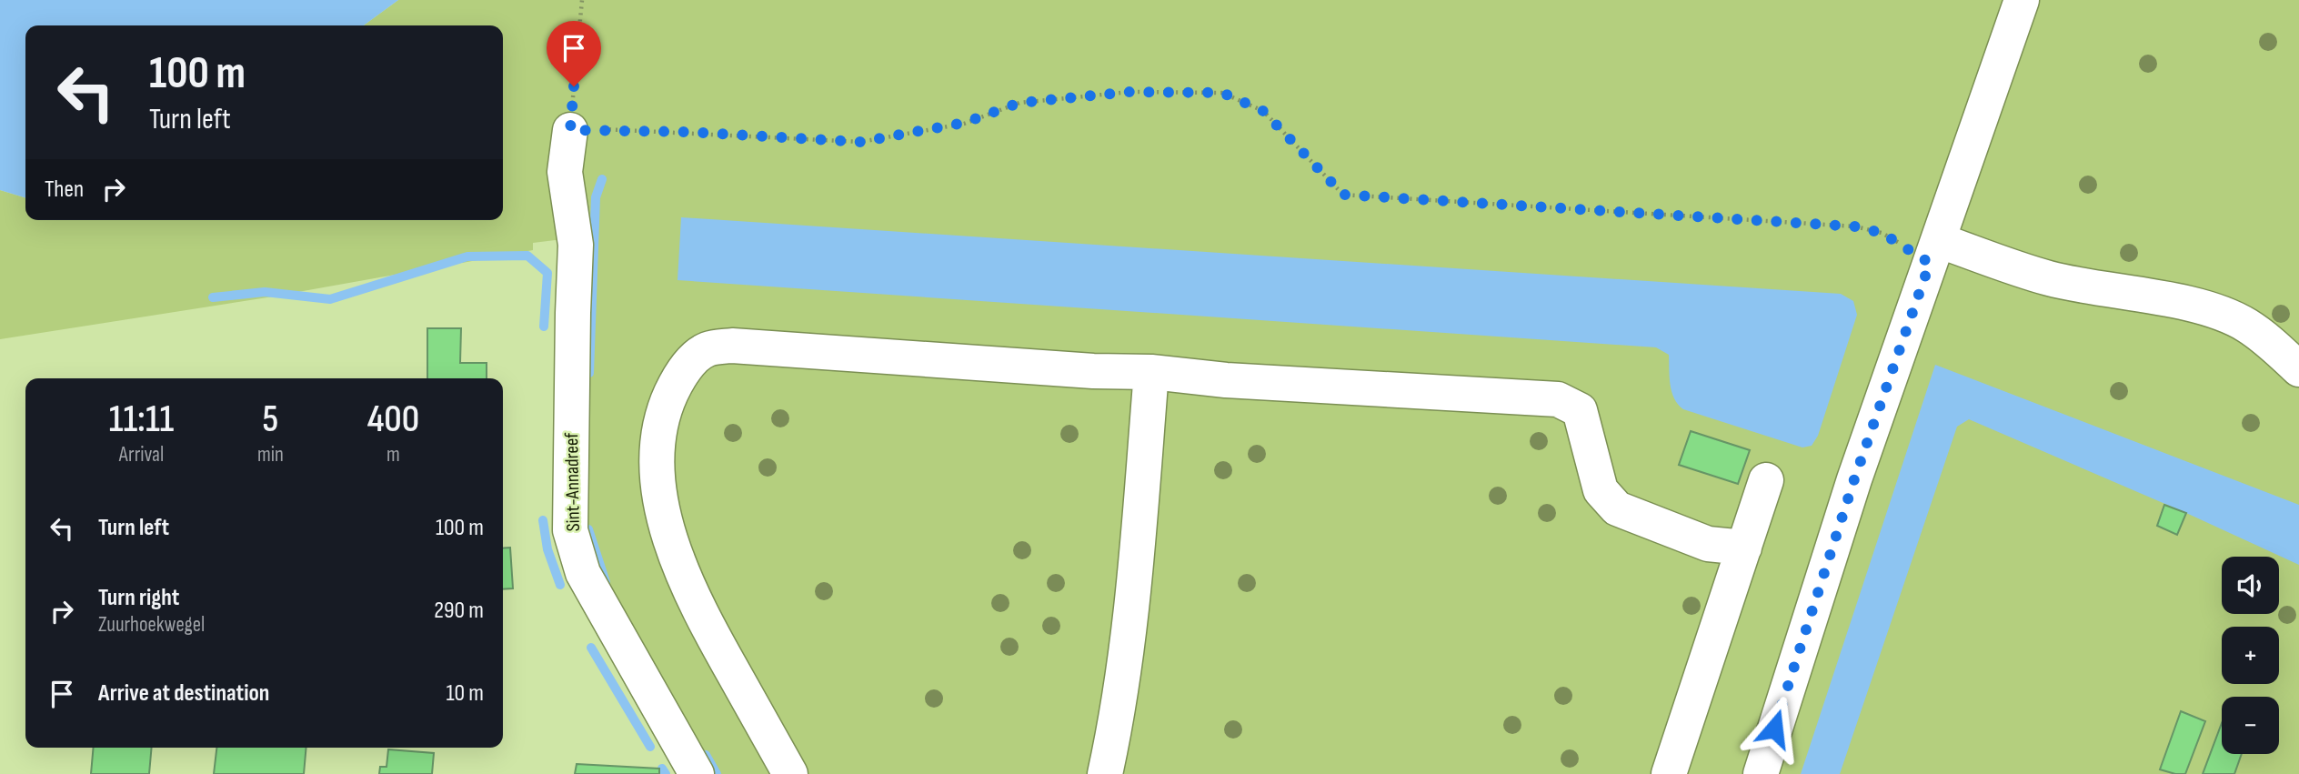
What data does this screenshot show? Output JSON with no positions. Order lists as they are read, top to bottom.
{
  "streets": {
    "street": ["Sint-Annadreef"]
  },
  "page": {
    "turn": ["100 m", "Turn left"],
    "then": "Then",
    "eta": [
      "11:11",
      "Arrival",
      "5",
      "min",
      "400",
      "m"
    ],
    "list": [
      {
        "name": "Turn left",
        "value": "100 m"
      },
      {
        "name": "Turn right",
        "note": "Zuurhoekwegel",
        "value": "290 m"
      },
      {
        "name": "Arrive at destination",
        "value": "10 m"
      }
    ],
    "map_buttons": ["+", "−"]
  }
}
